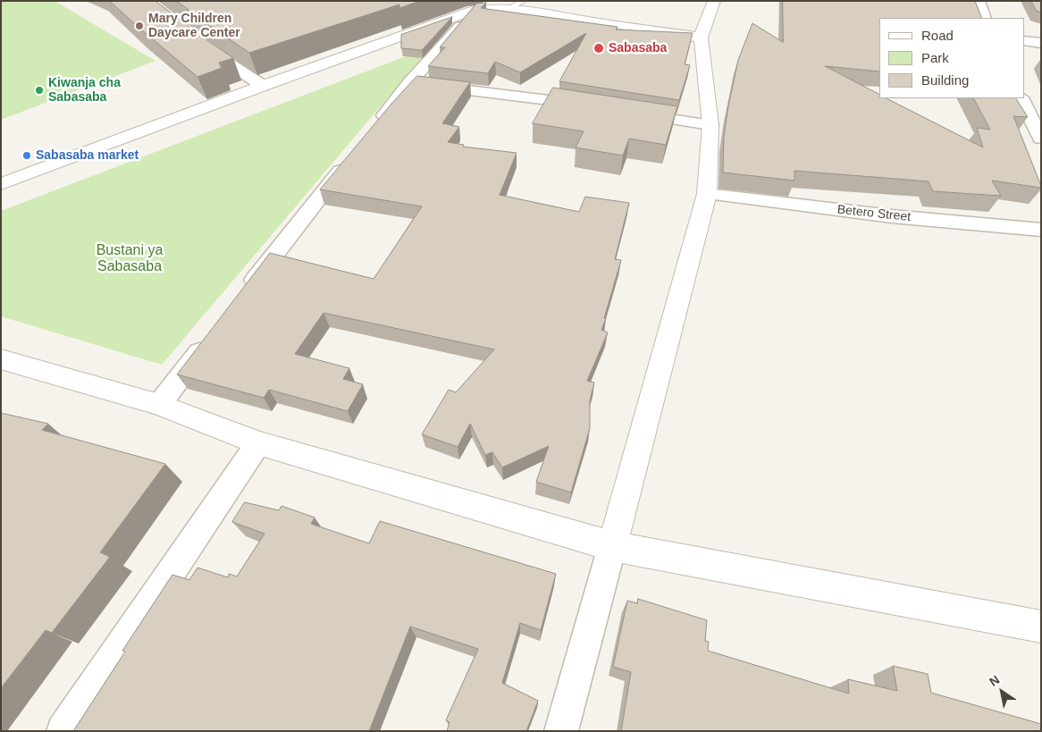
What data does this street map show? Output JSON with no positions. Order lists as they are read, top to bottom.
{
  "streets": {
    "street": ["Betero Street"]
  },
  "parks": ["Bustani ya Sabasaba"],
  "places": [
    "Mary Children Daycare Center",
    "Sabasaba",
    "Kiwanja cha Sabasaba",
    "Sabasaba market"
  ],
  "legend": ["Road", "Park", "Building"],
  "north": "top left"
}
